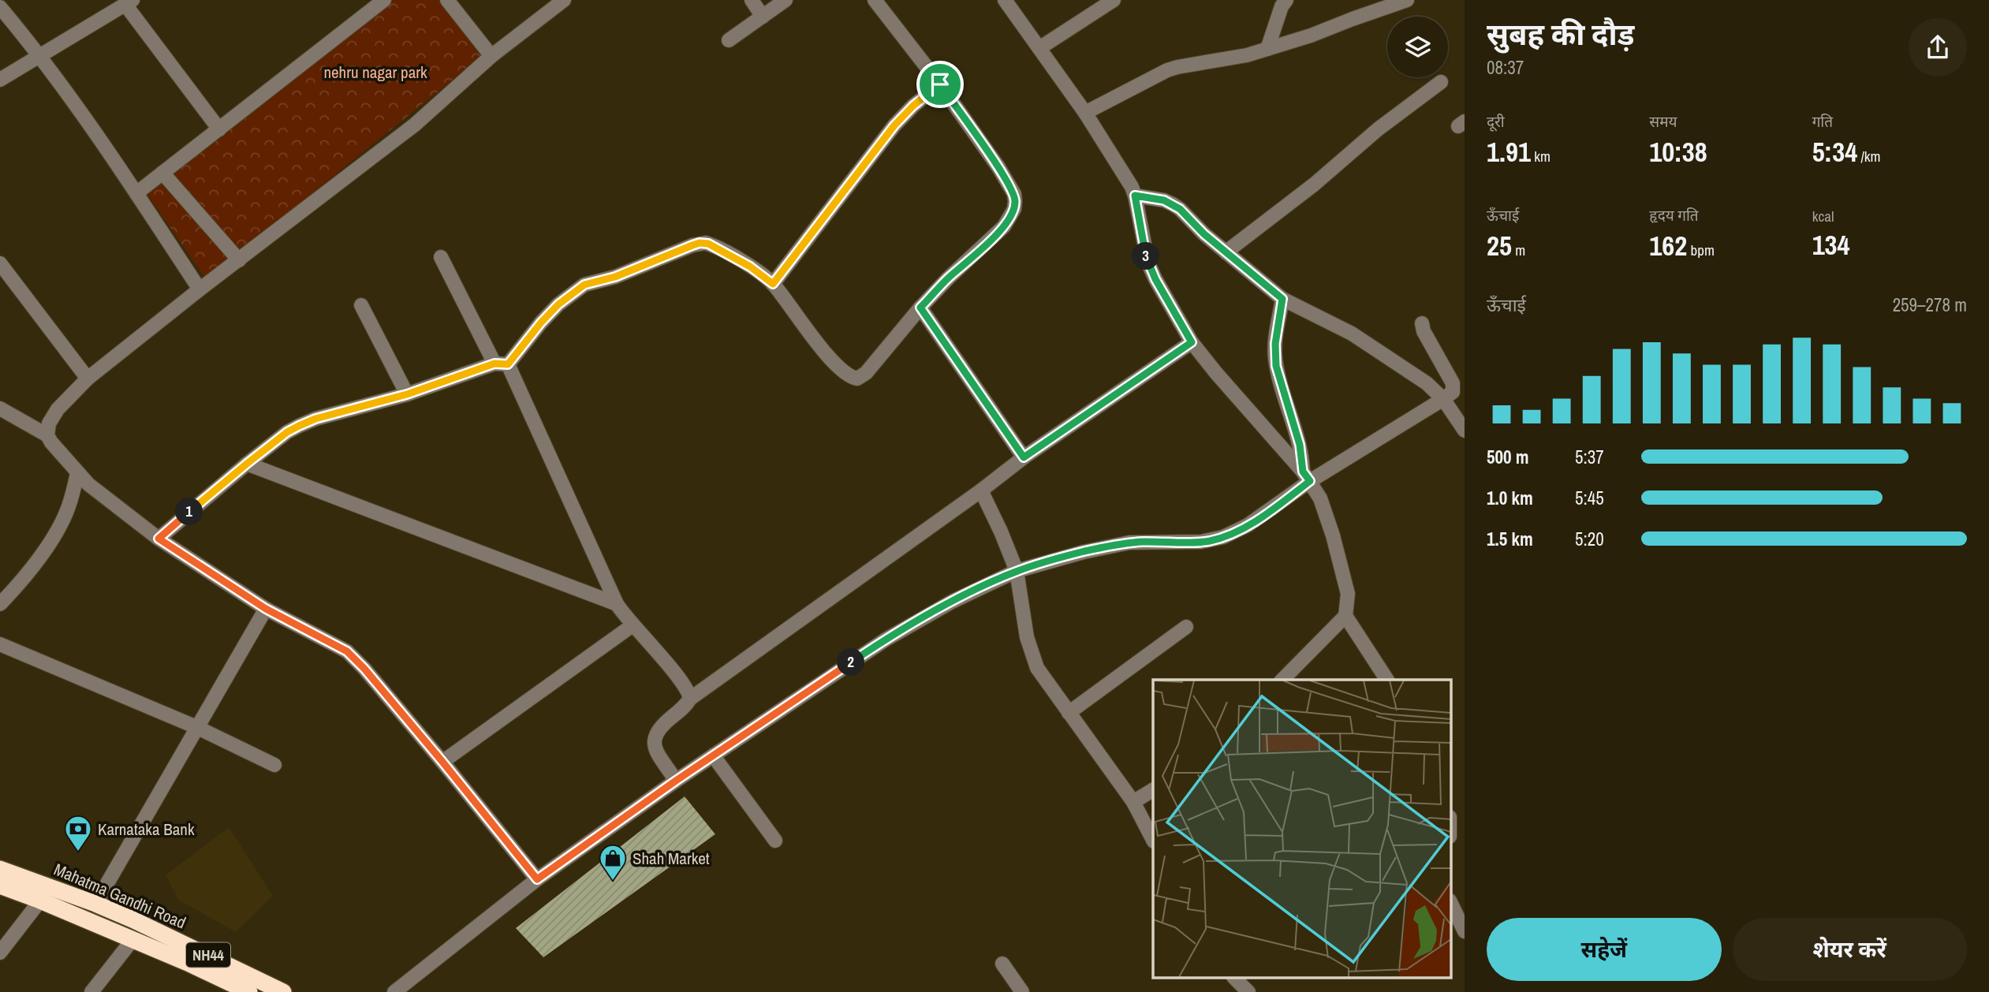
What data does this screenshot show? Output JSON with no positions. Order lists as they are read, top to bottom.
{
  "streets": {
    "highway": ["Mahatma Gandhi Road", "NH44"]
  },
  "parks": ["nehru nagar park"],
  "places": {
    "bank": ["Karnataka Bank"],
    "shop": ["Shah Market"]
  },
  "page": {
    "heading": ["सुबह की दौड़", "08:37"],
    "stats": [
      ["दूरी", "1.91 km"],
      ["समय", "10:38"],
      ["गति", "5:34 /km"],
      ["ऊँचाई", "25 m"],
      ["हृदय गति", "162 bpm"],
      ["kcal", "134"]
    ],
    "pins": ["3", "1", "2"],
    "chart": ["ऊँचाई", "259–278 m"],
    "list": [
      {
        "name": "500 m",
        "note": "5:37"
      },
      {
        "name": "1.0 km",
        "note": "5:45"
      },
      {
        "name": "1.5 km",
        "note": "5:20"
      }
    ],
    "buttons": ["सहेजें", "शेयर करें"]
  }
}
